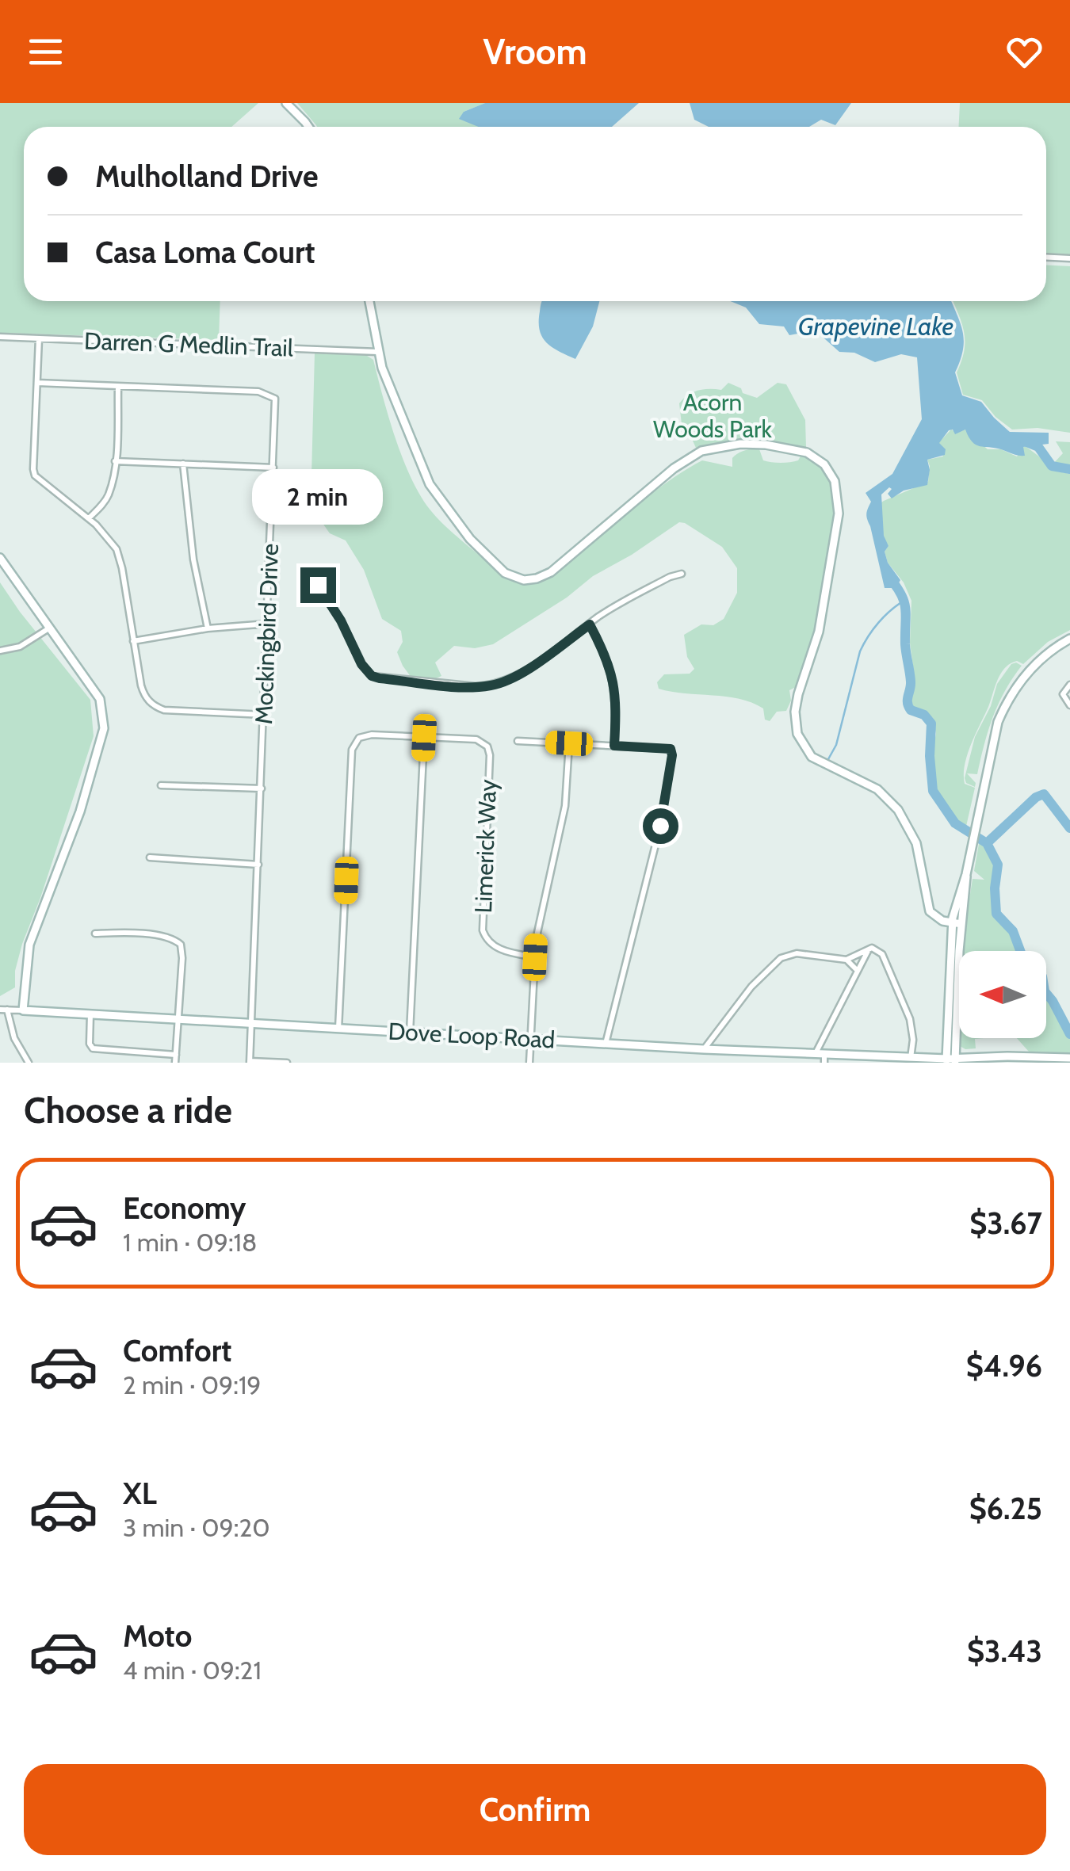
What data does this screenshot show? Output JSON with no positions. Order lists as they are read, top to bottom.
{
  "streets": {
    "street": [
      "Darren G Medlin Trail",
      "Mockingbird Drive",
      "Limerick Way",
      "Dove Loop Road"
    ]
  },
  "crossings": [
    ["Mockingbird Drive", "Dove Loop Road"]
  ],
  "water": ["Grapevine Lake"],
  "parks": ["Acorn Woods Park"],
  "north": "left",
  "page": {
    "header": "Vroom",
    "banner": ["Mulholland Drive", "Casa Loma Court"],
    "bubble": "2 min",
    "heading": "Choose a ride",
    "list": [
      {
        "name": "Economy",
        "note": "1 min · 09:18",
        "value": "$3.67"
      },
      {
        "name": "Comfort",
        "note": "2 min · 09:19",
        "value": "$4.96"
      },
      {
        "name": "XL",
        "note": "3 min · 09:20",
        "value": "$6.25"
      },
      {
        "name": "Moto",
        "note": "4 min · 09:21",
        "value": "$3.43"
      }
    ],
    "buttons": "Confirm"
  }
}
